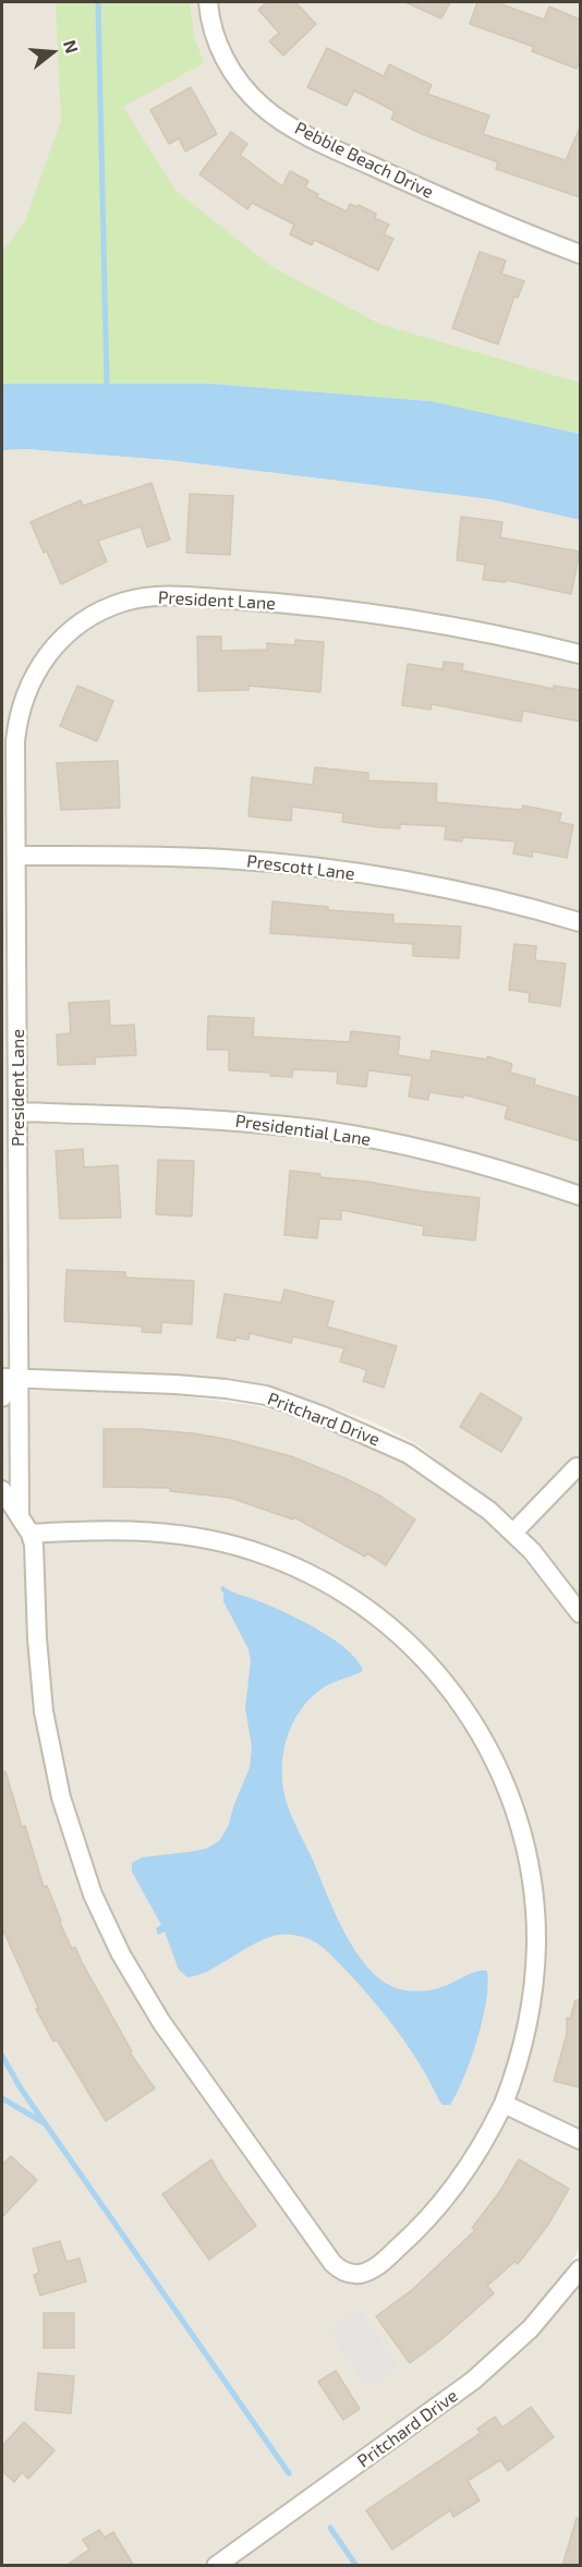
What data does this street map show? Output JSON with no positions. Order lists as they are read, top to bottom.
{
  "streets": {
    "street": [
      "Pebble Beach Drive",
      "President Lane",
      "Prescott Lane",
      "Presidential Lane",
      "Pritchard Drive"
    ]
  },
  "crossings": [
    ["President Lane", "Prescott Lane"],
    ["President Lane", "Presidential Lane"],
    ["President Lane", "Pritchard Drive"]
  ],
  "north": "right"
}
